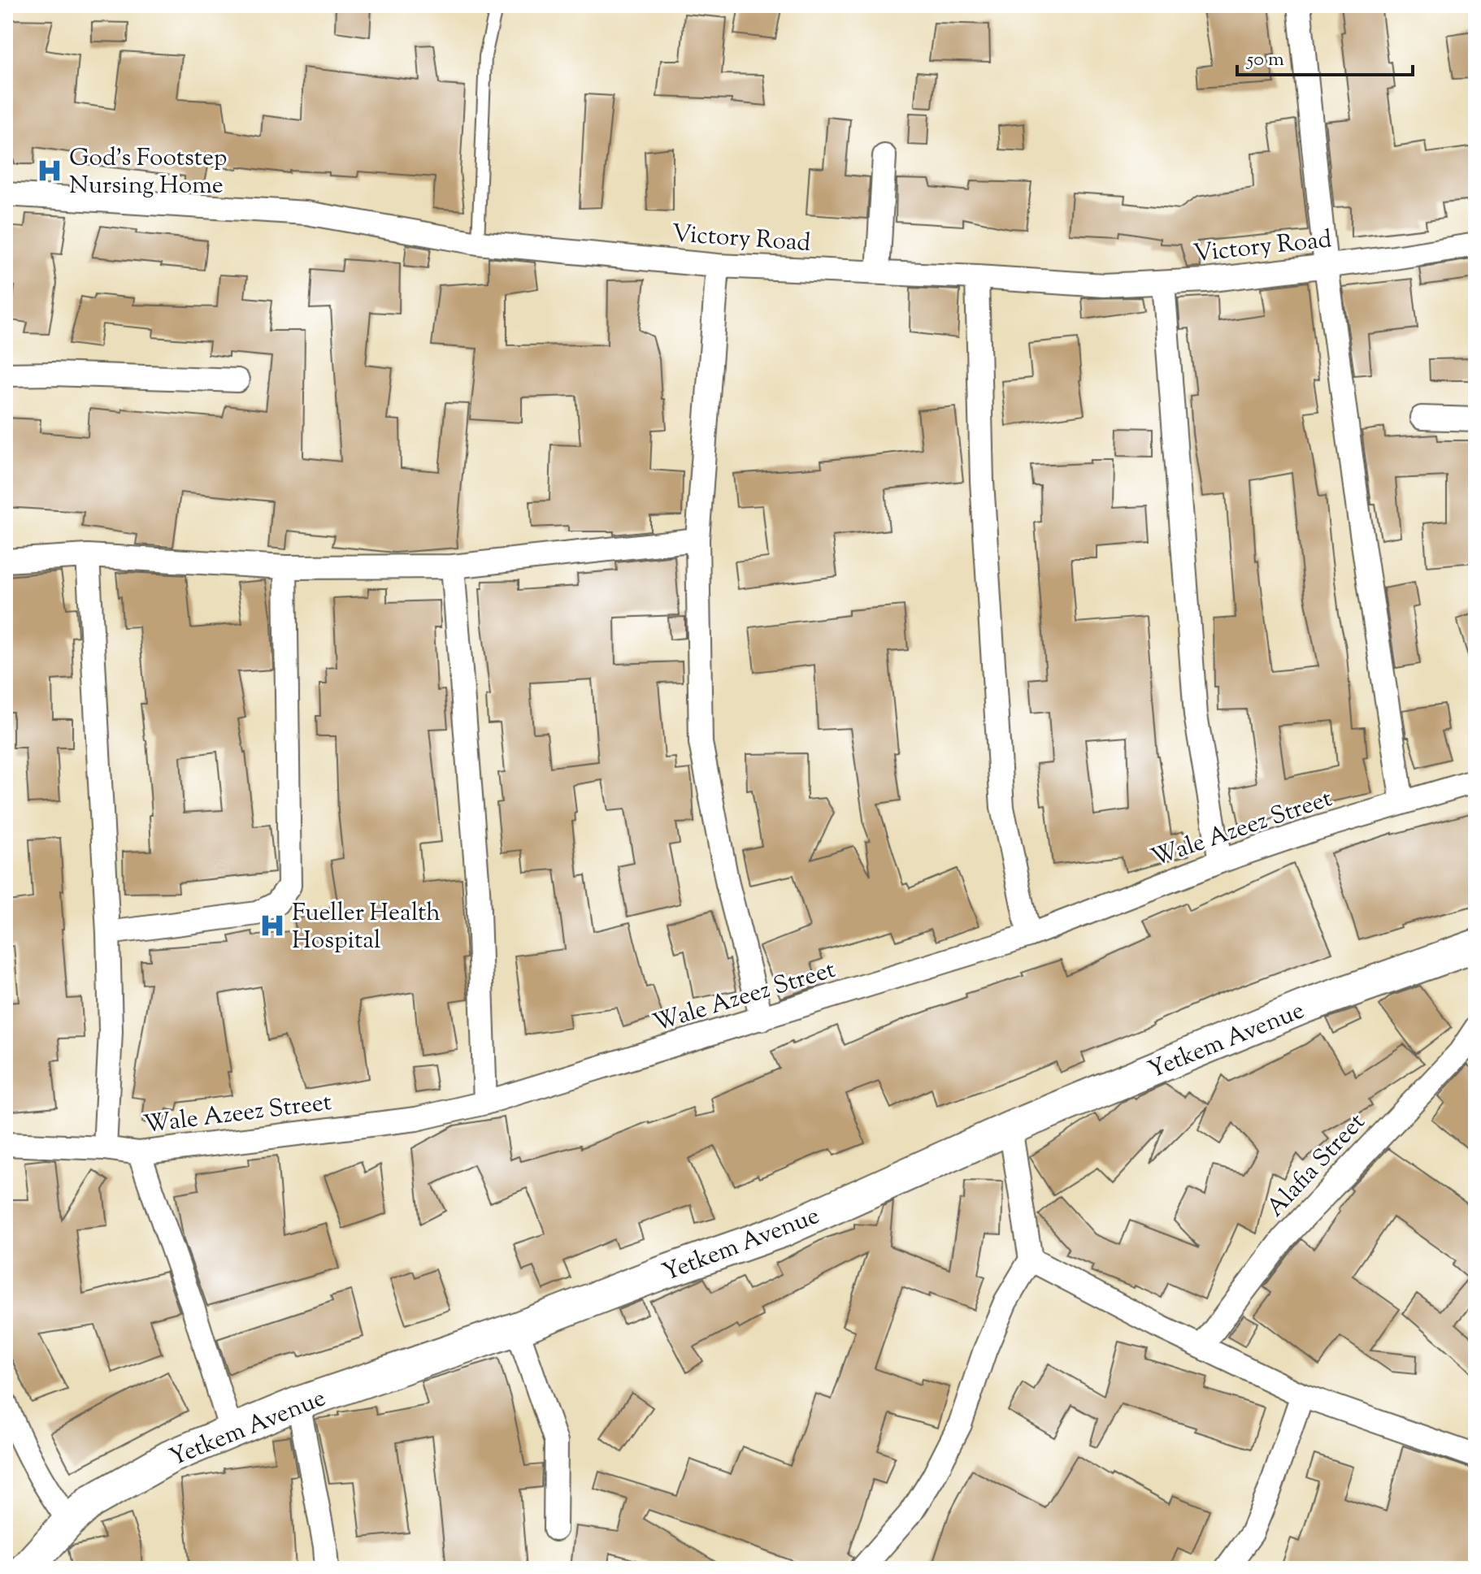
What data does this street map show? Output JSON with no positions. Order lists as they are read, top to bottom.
{
  "streets": {
    "street": [
      "Victory Road",
      "Wale Azeez Street",
      "Yetkem Avenue",
      "Alafia Street"
    ]
  },
  "places": {
    "hospital": ["God's Footstep Nursing Home", "Fueller Health Hospital"]
  },
  "scale_bar": "50 m"
}
